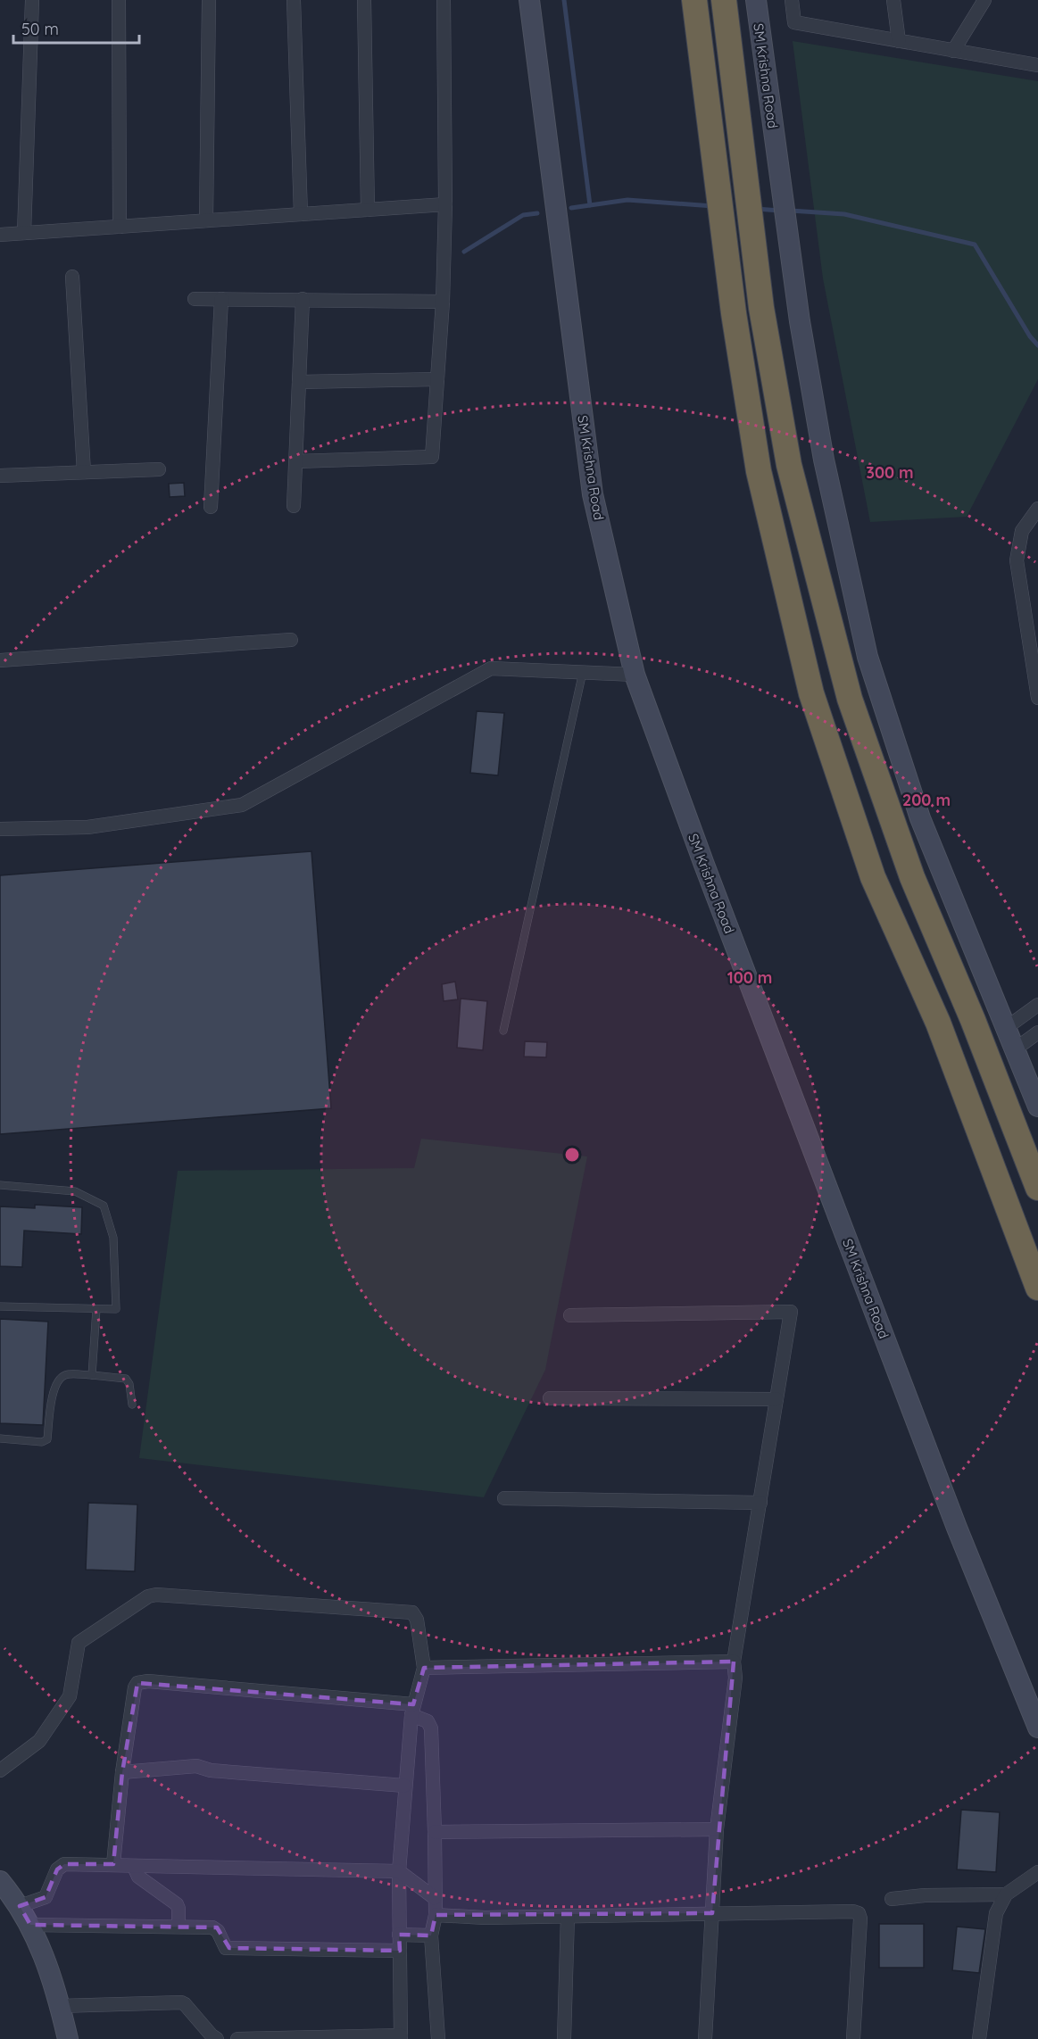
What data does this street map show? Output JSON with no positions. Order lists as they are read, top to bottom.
{
  "streets": {
    "street": ["SM Krishna Road"]
  },
  "scale_bar": "50 m",
  "rings": ["300 m", "200 m", "100 m"]
}
